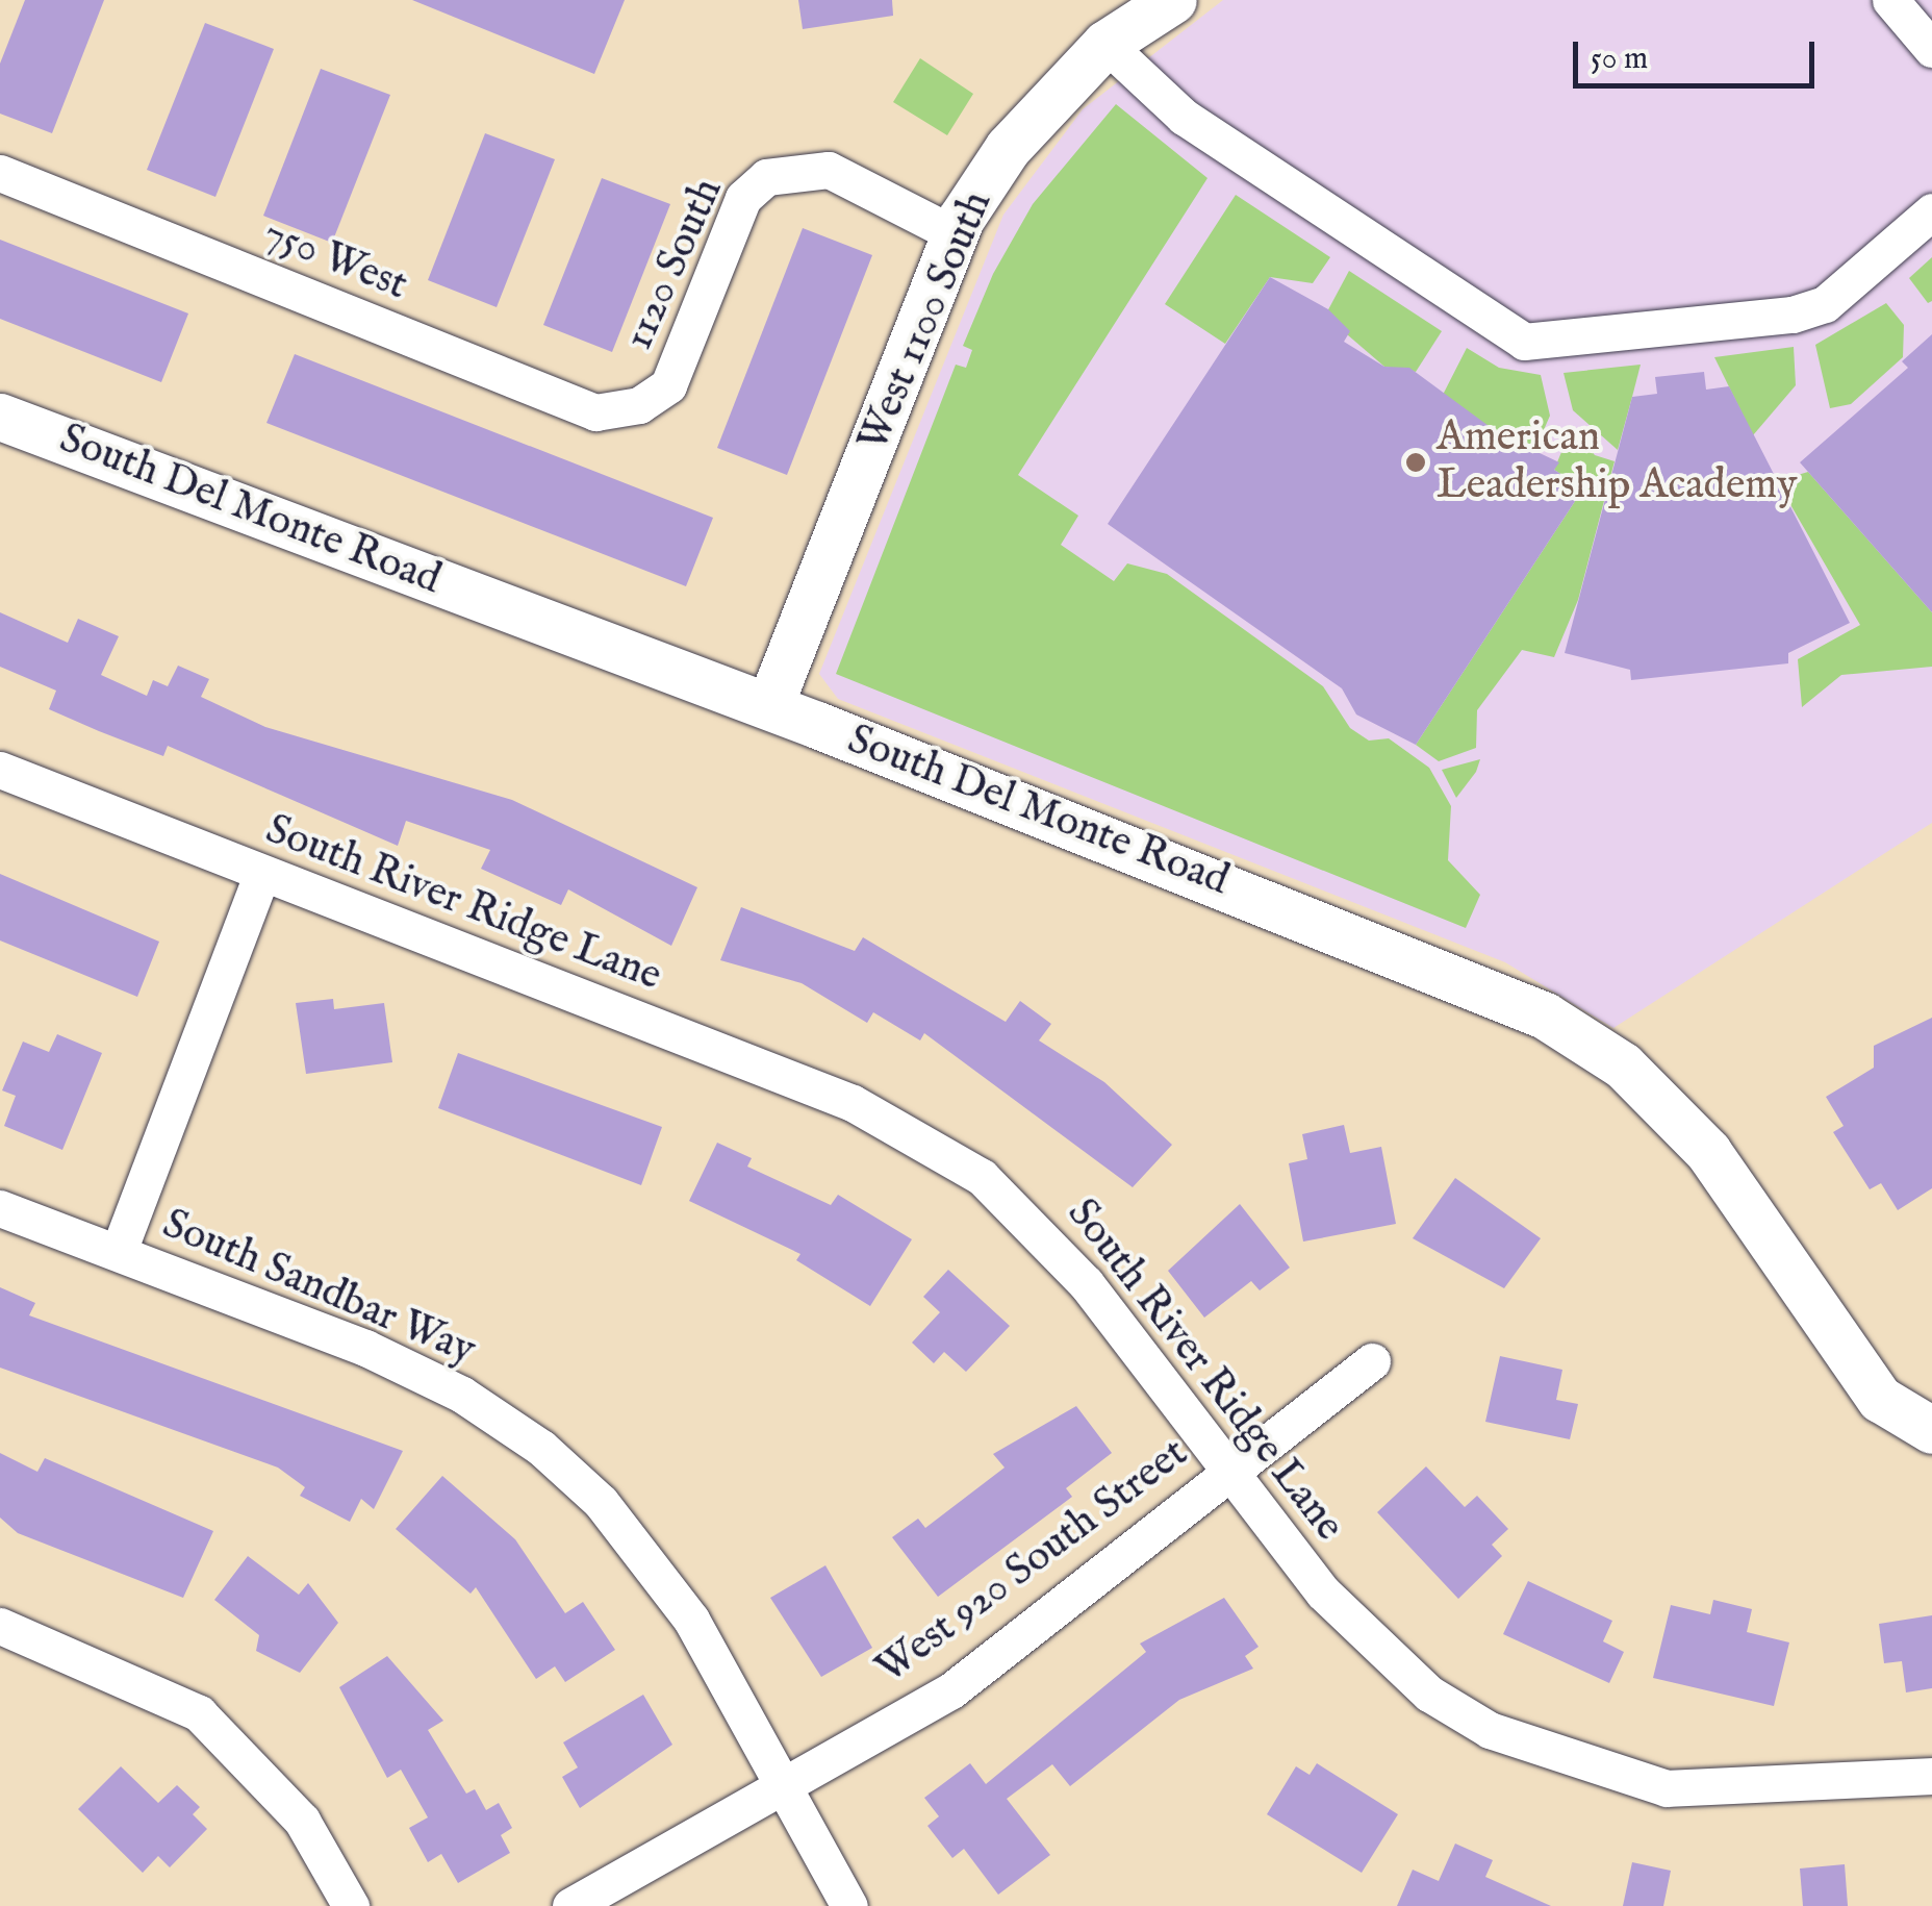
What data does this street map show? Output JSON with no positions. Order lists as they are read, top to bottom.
{
  "streets": {
    "street": [
      "750 West",
      "1120 South",
      "West 1100 South",
      "South Del Monte Road",
      "South River Ridge Lane",
      "South Sandbar Way",
      "West 920 South Street"
    ]
  },
  "crossings": [
    ["750 West", "1120 South"],
    ["1120 South", "West 1100 South"],
    ["West 1100 South", "South Del Monte Road"],
    ["South River Ridge Lane", "West 920 South Street"],
    ["South Sandbar Way", "West 920 South Street"]
  ],
  "places": ["American Leadership Academy"],
  "scale_bar": "50 m"
}
